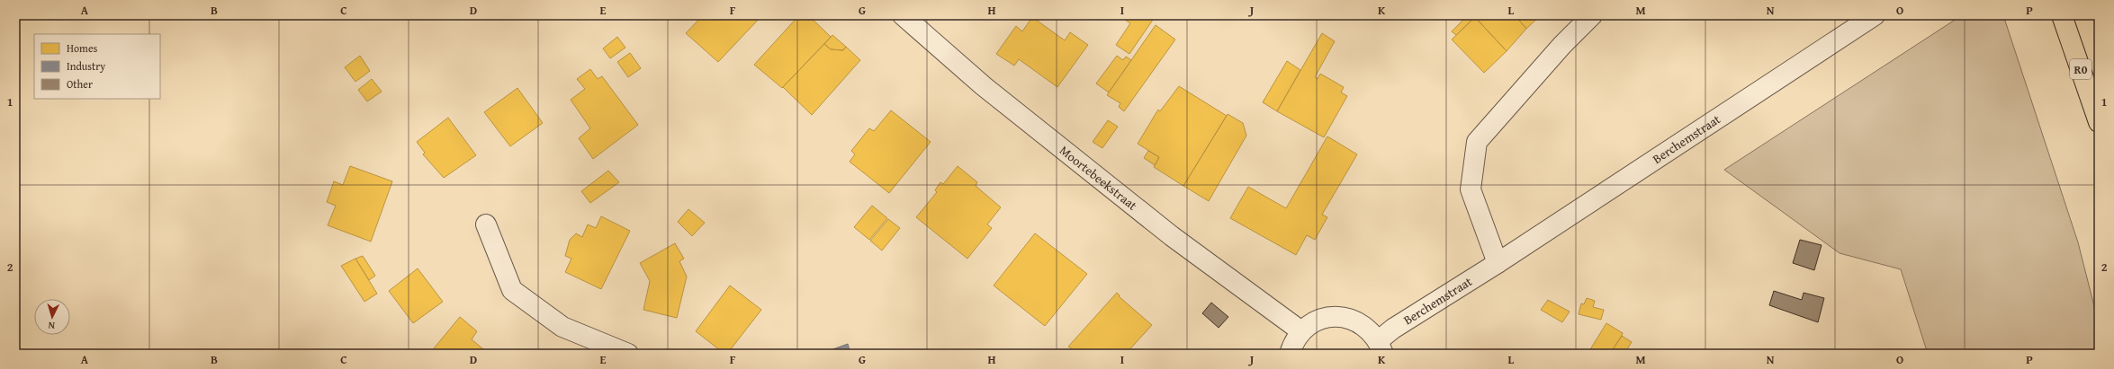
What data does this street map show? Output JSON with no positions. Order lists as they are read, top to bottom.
{
  "streets": {
    "highway": ["R0"],
    "street": ["Berchemstraat", "Moortebeekstraat"]
  },
  "crossings": [
    ["Berchemstraat", "Moortebeekstraat"]
  ],
  "legend": ["Homes", "Industry", "Other"],
  "north": "bottom",
  "grid": {
    "columns": [
      "A",
      "B",
      "C",
      "D",
      "E",
      "F",
      "G",
      "H",
      "I",
      "J",
      "K",
      "L",
      "M",
      "N",
      "O",
      "P"
    ],
    "rows": ["1", "2"]
  }
}
